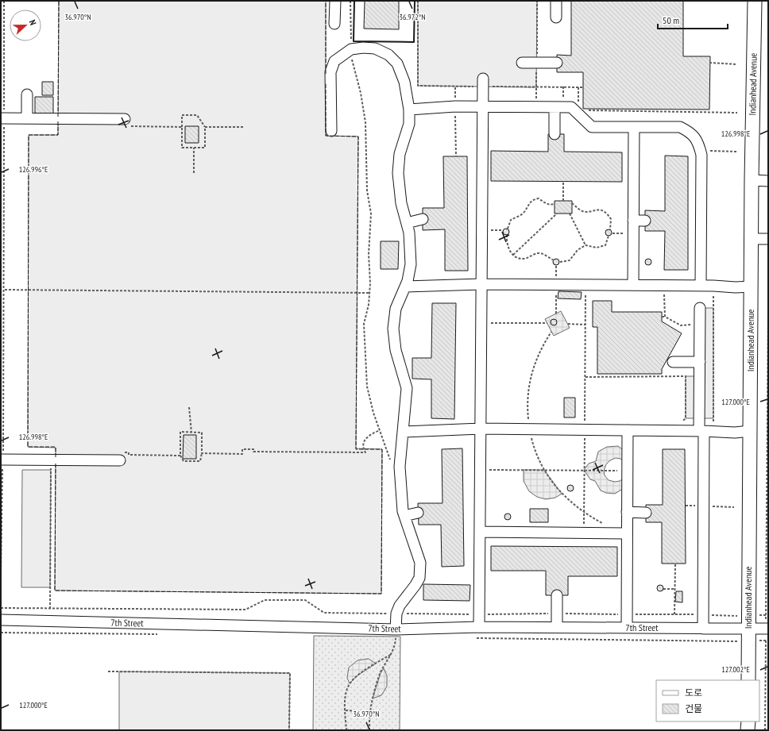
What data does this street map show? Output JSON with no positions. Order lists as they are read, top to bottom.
{
  "streets": {
    "main road": ["Indianhead Avenue"],
    "street": ["7th Street"]
  },
  "crossings": [
    ["Indianhead Avenue", "7th Street"]
  ],
  "legend": ["도로", "건물"],
  "scale_bar": "50 m",
  "north": "right",
  "coordinates": [
    "36.970°N",
    "36.972°N",
    "126.998°E",
    "126.996°E",
    "127.000°E",
    "127.002°E"
  ]
}
